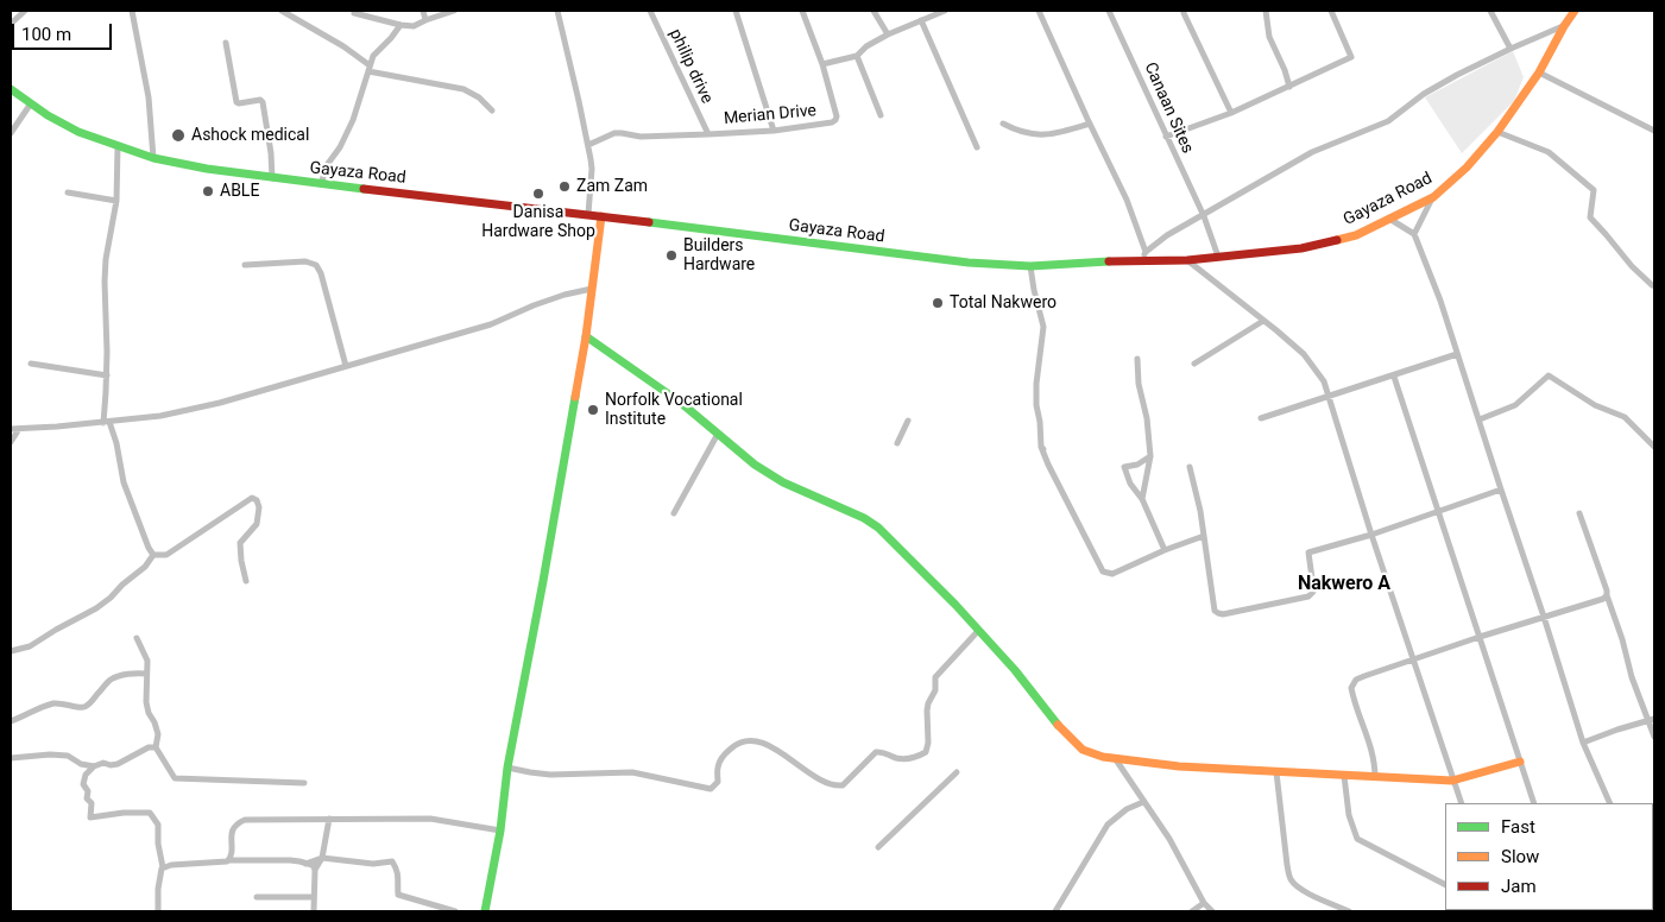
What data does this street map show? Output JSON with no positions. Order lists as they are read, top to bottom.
{
  "streets": {
    "street": [
      "philip drive",
      "Canaan Sites",
      "Merian Drive",
      "Gayaza Road"
    ]
  },
  "crossings": [
    ["philip drive", "Merian Drive"],
    ["Canaan Sites", "Gayaza Road"]
  ],
  "districts": ["Nakwero A"],
  "places": [
    "Ashock medical",
    "Zam Zam",
    "ABLE",
    "Danisa Hardware Shop",
    "Builders Hardware",
    "Total Nakwero",
    "Norfolk Vocational Institute"
  ],
  "legend": ["Fast", "Slow", "Jam"],
  "scale_bar": "100 m"
}
